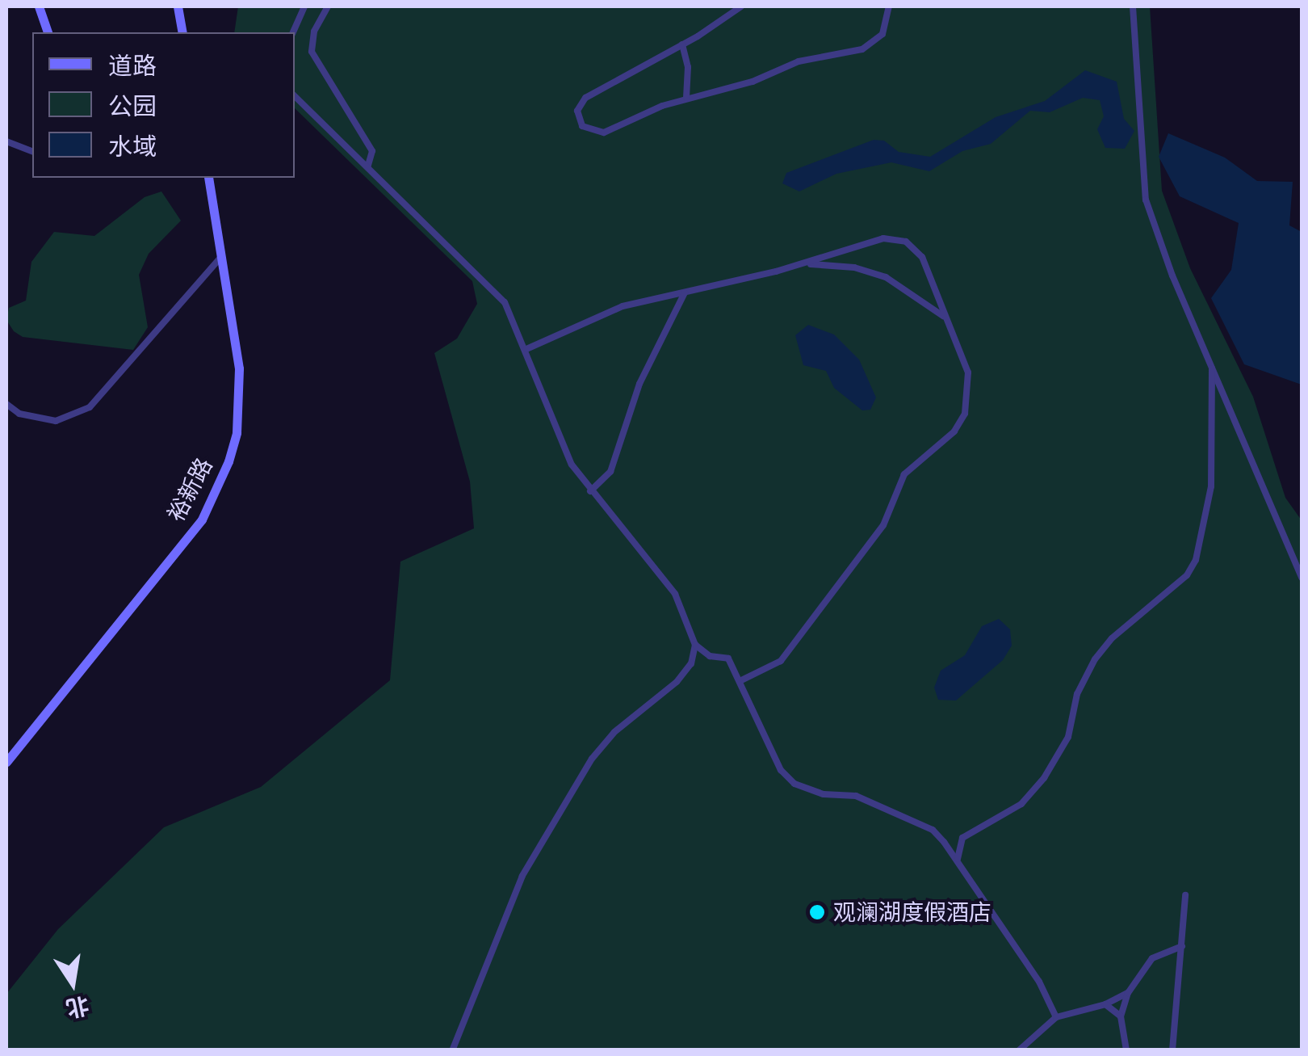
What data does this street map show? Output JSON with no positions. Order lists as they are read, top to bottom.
{
  "streets": {
    "street": ["裕新路"]
  },
  "places": ["观澜湖度假酒店"],
  "legend": ["道路", "公园", "水域"],
  "north": "bottom"
}
